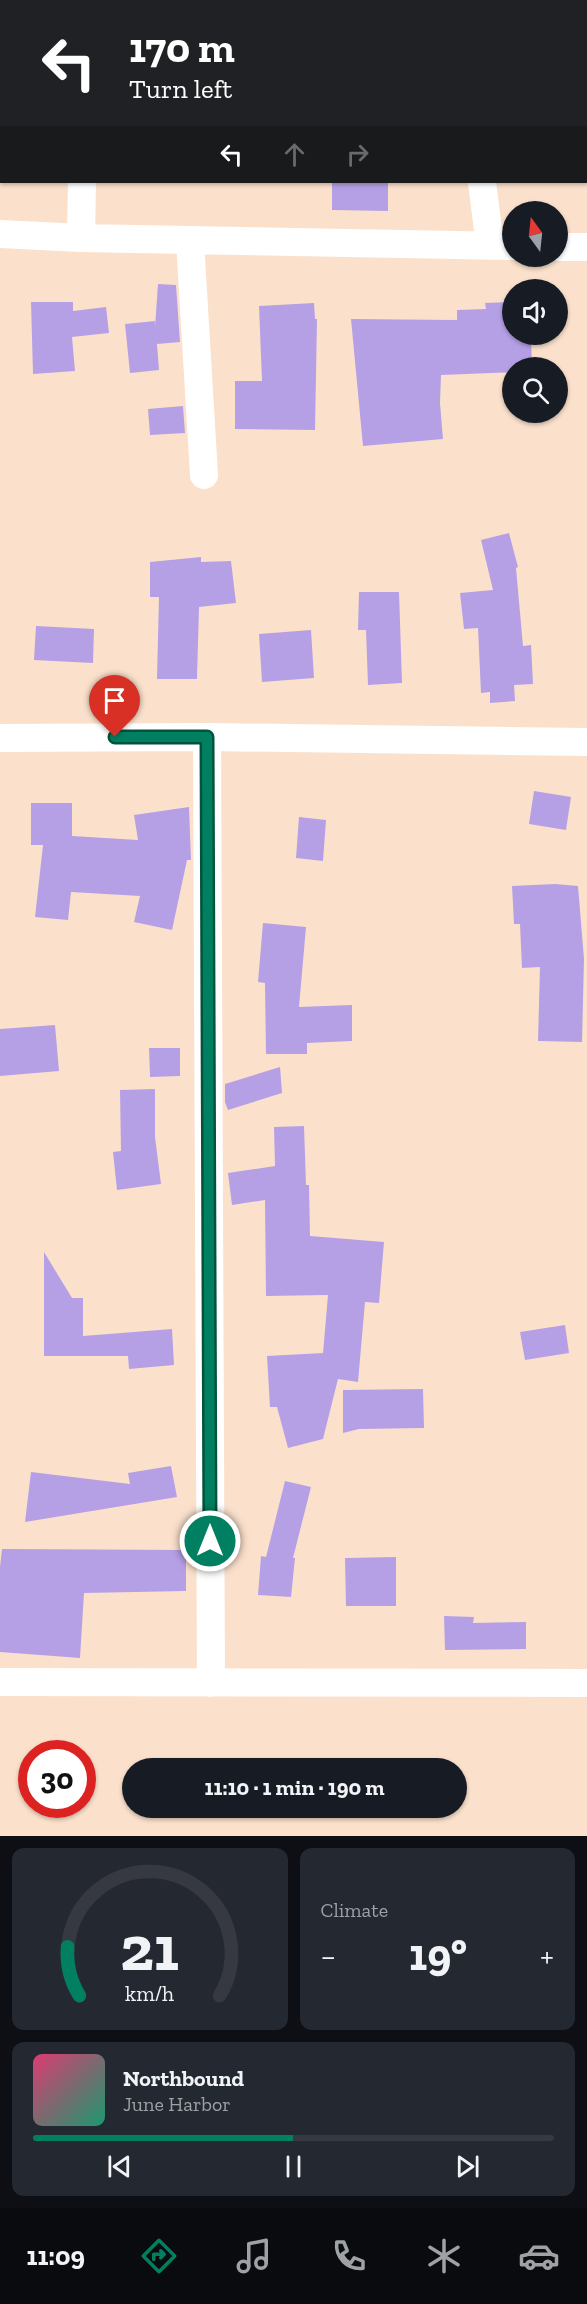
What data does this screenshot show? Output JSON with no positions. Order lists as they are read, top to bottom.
{
  "north": "top",
  "page": {
    "turn": ["170 m", "Turn left"],
    "limit": "30",
    "trip": "11:10 · 1 min · 190 m",
    "tile": "Climate",
    "heat": ["−", "19°", "+"],
    "song": ["Northbound", "June Harbor"],
    "tabs": "11:09",
    "gauge": ["21", "km/h"]
  }
}
